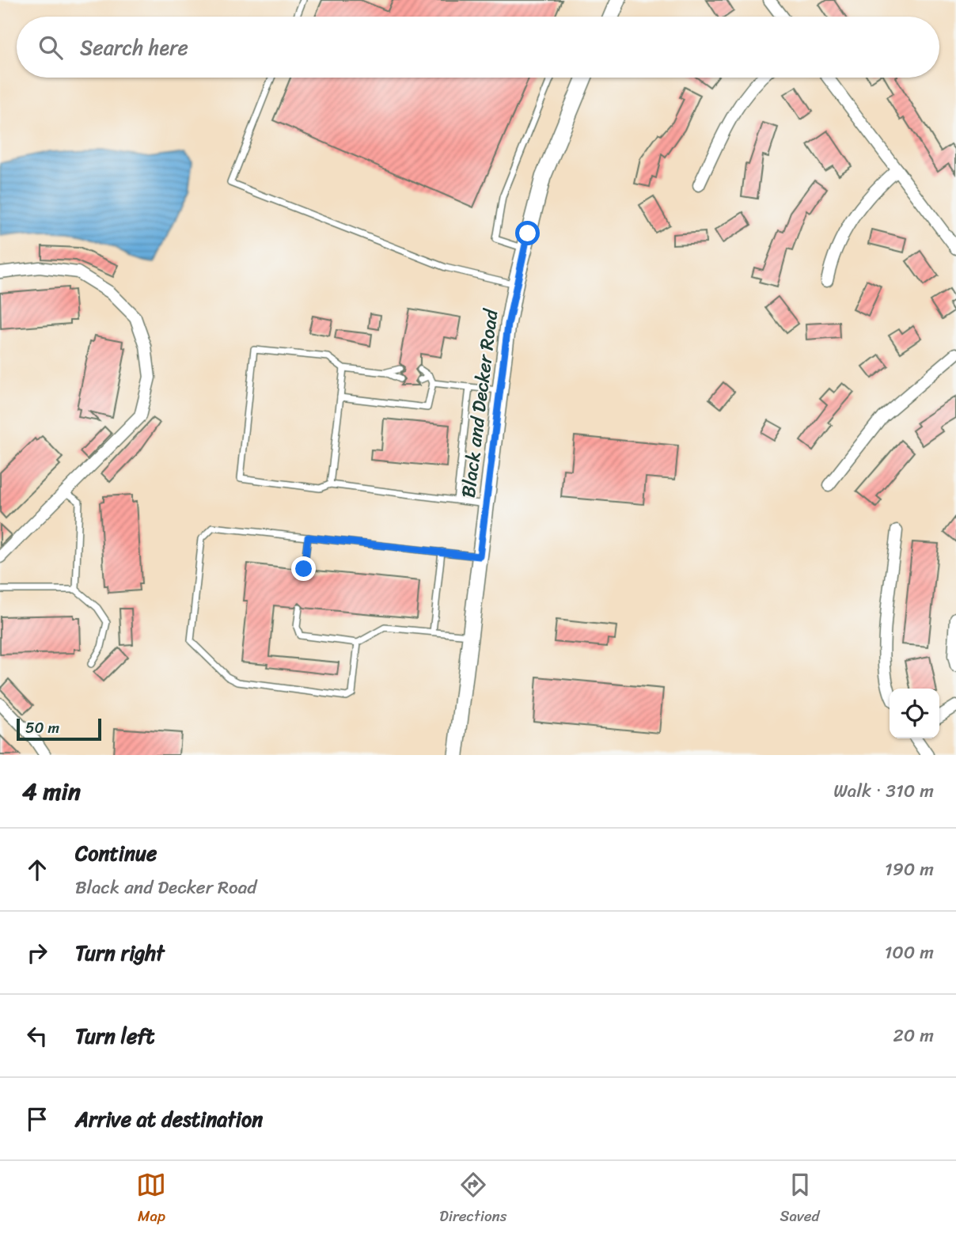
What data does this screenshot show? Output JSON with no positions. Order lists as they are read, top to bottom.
{
  "streets": {
    "main road": ["Black and Decker Road"]
  },
  "scale_bar": "50 m",
  "page": {
    "search": "Search here",
    "scale": "50 m",
    "heading": ["4 min", "Walk · 310 m"],
    "list": [
      ["Continue", "Black and Decker Road", "190 m"],
      ["Turn right", "100 m"],
      ["Turn left", "20 m"],
      "Arrive at destination"
    ],
    "nav": ["Map", "Directions", "Saved"]
  }
}
